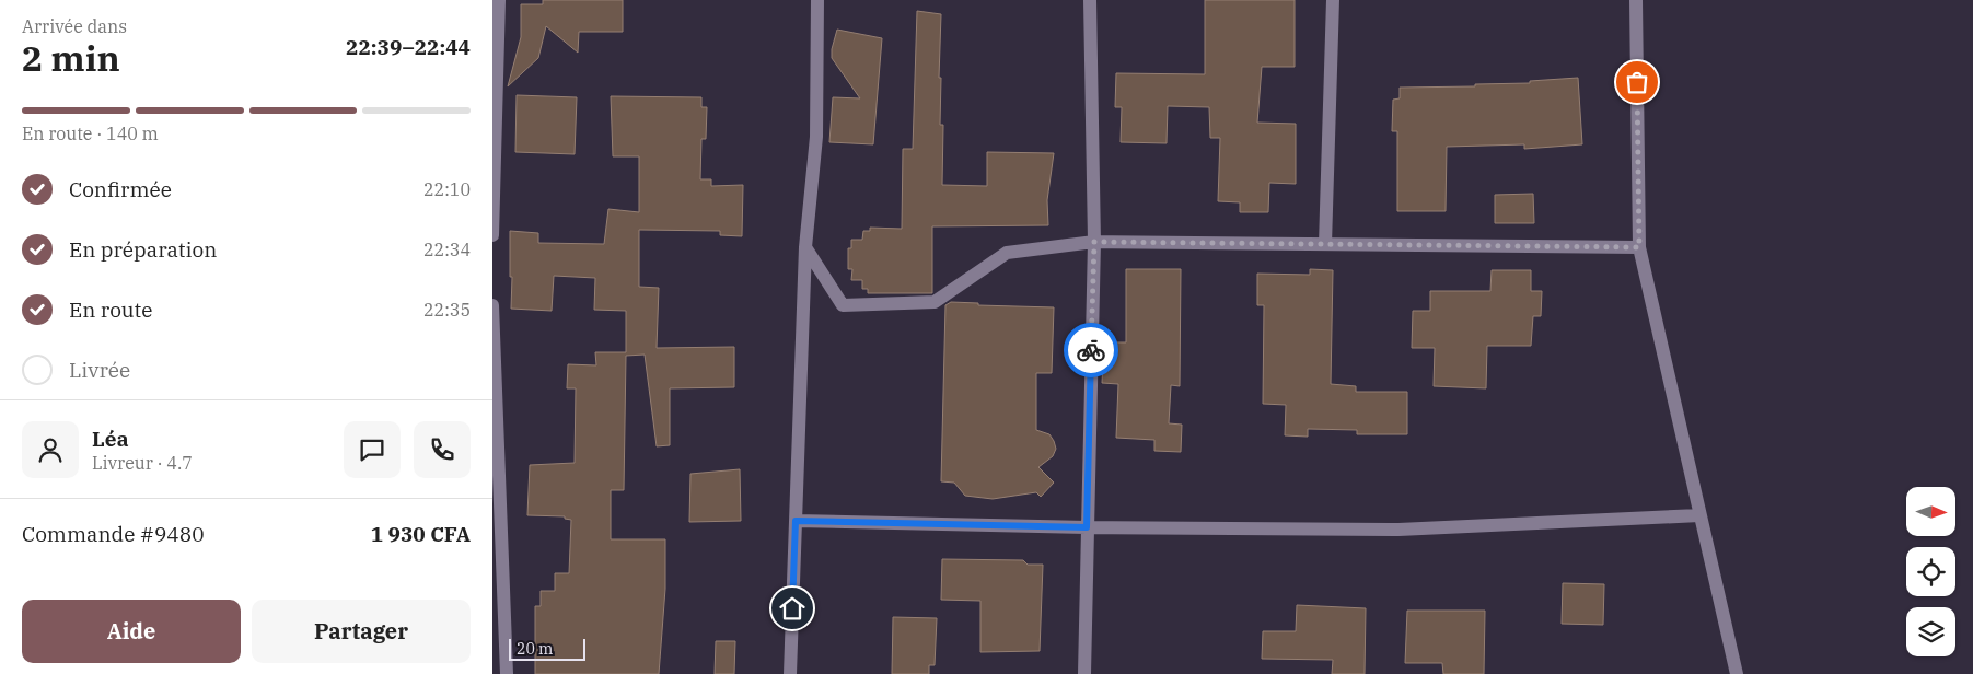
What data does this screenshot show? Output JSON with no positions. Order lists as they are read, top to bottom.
{
  "scale_bar": "20 m",
  "north": "right",
  "page": {
    "heading": ["2 min", "Arrivée dans", "22:39–22:44"],
    "panel": [
      "Léa",
      "Livreur · 4.7",
      "Commande #9480",
      "1 930 CFA"
    ],
    "bar": "En route · 140 m",
    "list": [
      ["Confirmée", "22:10"],
      ["En préparation", "22:34"],
      ["En route", "22:35"],
      "Livrée"
    ],
    "buttons": ["Aide", "Partager"],
    "scale": "20 m"
  }
}
